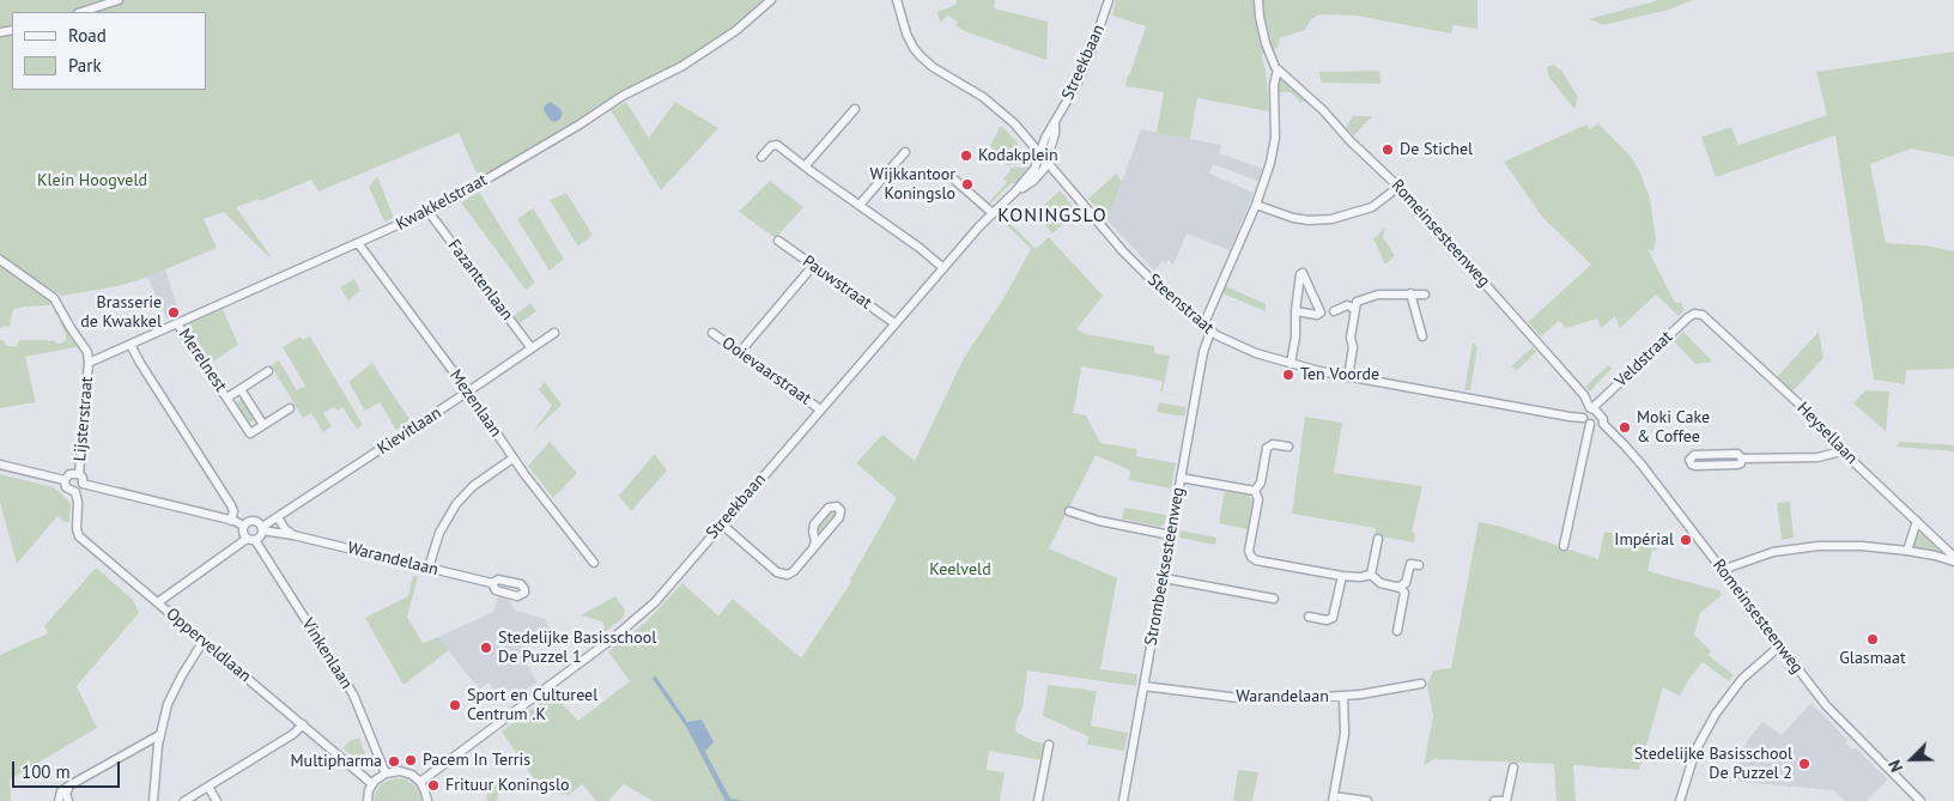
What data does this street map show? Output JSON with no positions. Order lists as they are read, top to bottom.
{
  "streets": {
    "street": [
      "Streekbaan",
      "Kwakkelstraat",
      "Romeinsesteenweg",
      "Fazantenlaan",
      "Pauwstraat",
      "Steenstraat",
      "Veldstraat",
      "Merelnest",
      "Ooievaarstraat",
      "Mezenlaan",
      "Lijsterstraat",
      "Kievitlaan",
      "Heysellaan",
      "Warandelaan",
      "Strombeeksesteenweg",
      "Opperveldlaan",
      "Vinkenlaan"
    ]
  },
  "crossings": [
    ["Streekbaan", "Pauwstraat"],
    ["Streekbaan", "Steenstraat"],
    ["Streekbaan", "Ooievaarstraat"],
    ["Kwakkelstraat", "Fazantenlaan"],
    ["Kwakkelstraat", "Merelnest"],
    ["Kwakkelstraat", "Mezenlaan"],
    ["Kwakkelstraat", "Lijsterstraat"],
    ["Romeinsesteenweg", "Veldstraat"],
    ["Fazantenlaan", "Kievitlaan"],
    ["Steenstraat", "Strombeeksesteenweg"],
    ["Veldstraat", "Heysellaan"],
    ["Mezenlaan", "Kievitlaan"],
    ["Lijsterstraat", "Warandelaan"],
    ["Lijsterstraat", "Opperveldlaan"],
    ["Kievitlaan", "Warandelaan"],
    ["Kievitlaan", "Vinkenlaan"],
    ["Warandelaan", "Strombeeksesteenweg"],
    ["Warandelaan", "Opperveldlaan"],
    ["Warandelaan", "Vinkenlaan"]
  ],
  "districts": ["KONINGSLO"],
  "parks": ["Klein Hoogveld", "Keelveld"],
  "places": [
    "De Stichel",
    "Kodakplein",
    "Wijkkantoor Koningslo",
    "Brasserie de Kwakkel",
    "Ten Voorde",
    "Moki Cake & Coffee",
    "Impérial",
    "Glasmaat",
    "Stedelijke Basisschool De Puzzel 1",
    "Sport en Cultureel Centrum .K",
    "Pacem In Terris",
    "Multipharma",
    "Stedelijke Basisschool De Puzzel 2",
    "Frituur Koningslo"
  ],
  "legend": ["Road", "Park"],
  "scale_bar": "100 m",
  "north": "bottom left"
}
